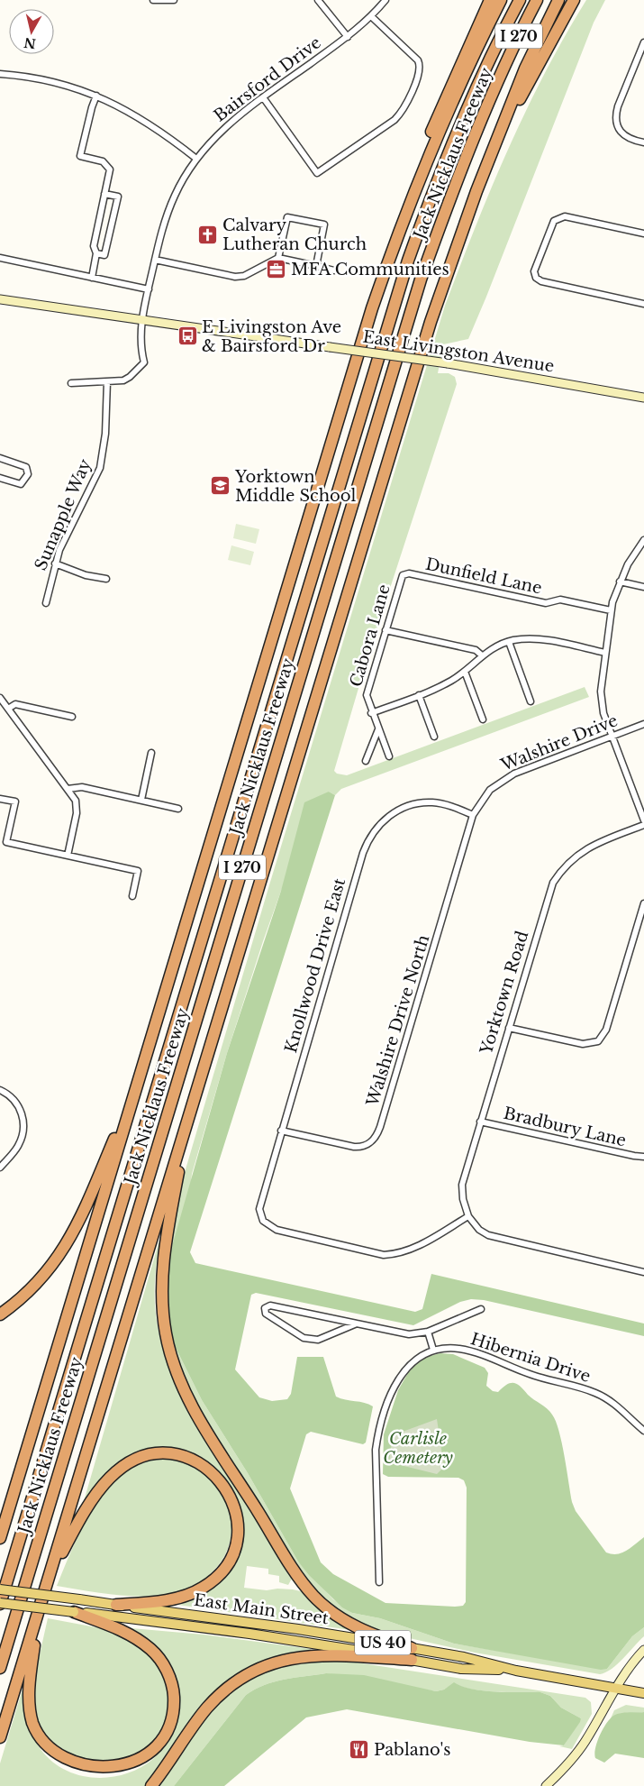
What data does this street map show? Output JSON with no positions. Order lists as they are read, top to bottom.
{
  "streets": {
    "highway": ["I 270", "Jack Nicklaus Freeway"],
    "main road": ["East Livingston Avenue", "East Main Street", "US 40"],
    "street": [
      "Bairsford Drive",
      "Sunapple Way",
      "Dunfield Lane",
      "Cabora Lane",
      "Walshire Drive",
      "Knollwood Drive East",
      "Yorktown Road",
      "Walshire Drive North",
      "Bradbury Lane",
      "Hibernia Drive"
    ]
  },
  "crossings": [
    ["Bairsford Drive", "East Livingston Avenue"],
    ["Bairsford Drive", "Sunapple Way"],
    ["Jack Nicklaus Freeway", "East Main Street"],
    ["Dunfield Lane", "Cabora Lane"],
    ["Walshire Drive", "Knollwood Drive East"],
    ["Walshire Drive", "Walshire Drive North"],
    ["Knollwood Drive East", "Yorktown Road"],
    ["Knollwood Drive East", "Walshire Drive North"],
    ["Yorktown Road", "Bradbury Lane"]
  ],
  "parks": ["Carlisle Cemetery"],
  "places": {
    "church": ["Calvary Lutheran Church"],
    "office": ["MFA Communities"],
    "bus stop": ["E Livingston Ave & Bairsford Dr"],
    "school or university": ["Yorktown Middle School"],
    "restaurant": ["Pablano's"]
  },
  "north": "bottom"
}
